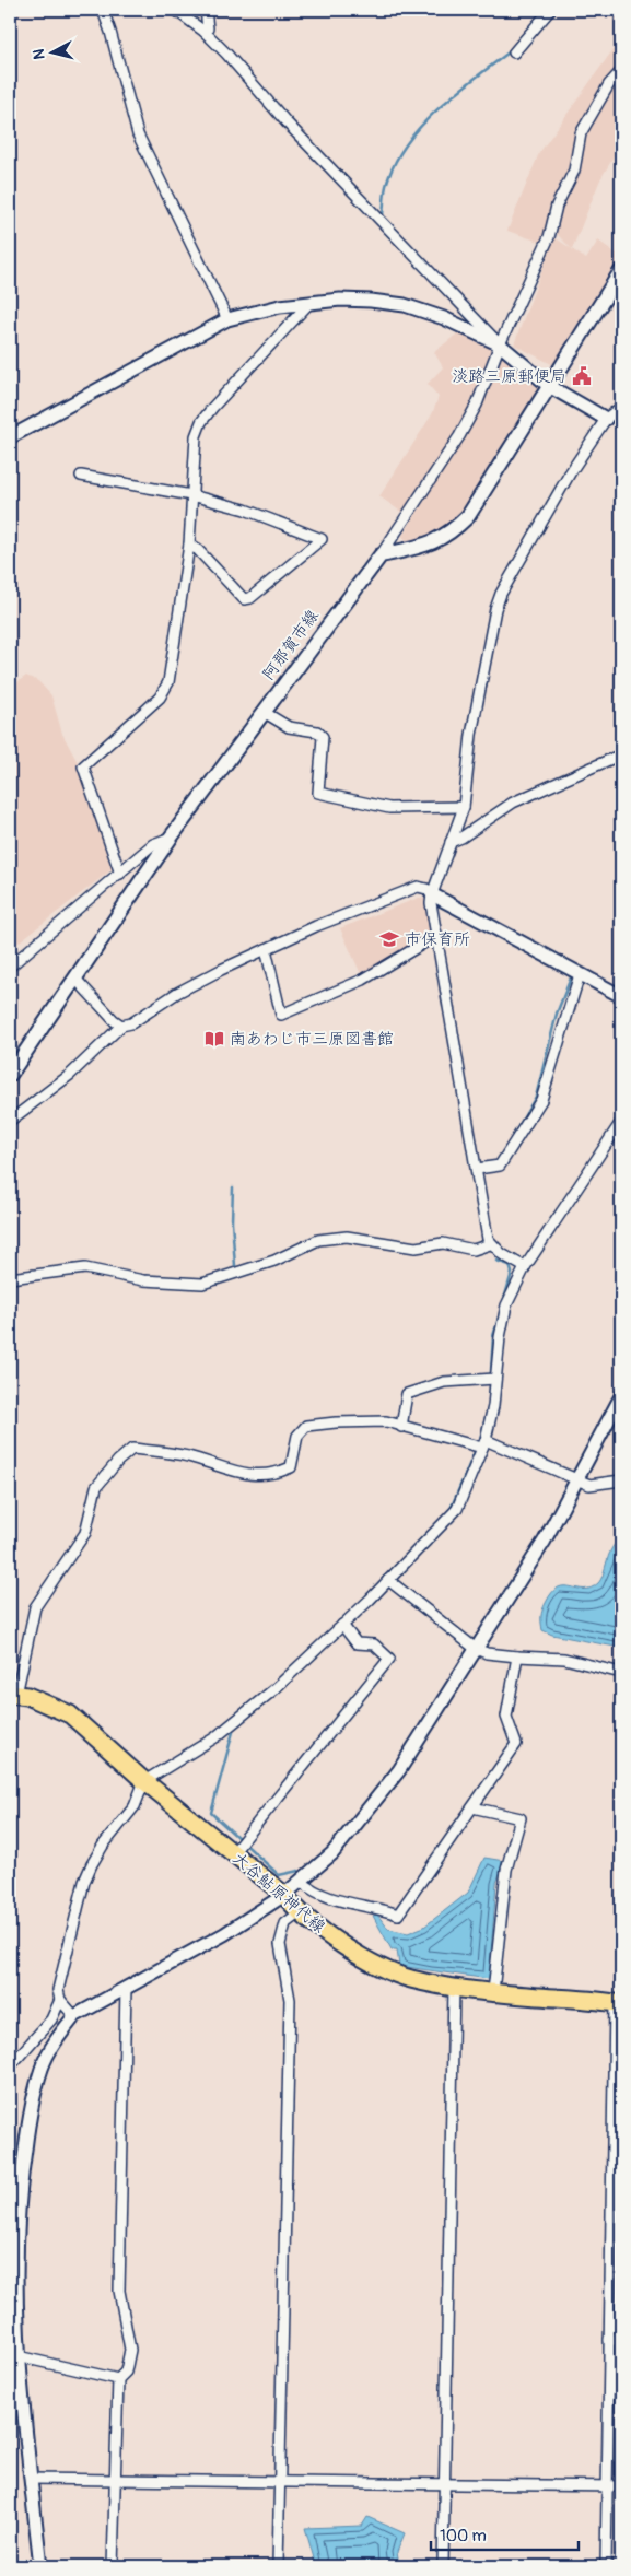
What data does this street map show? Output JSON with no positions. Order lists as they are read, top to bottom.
{
  "streets": {
    "main road": ["阿那賀市線", "大谷鮎原神代線"]
  },
  "places": {
    "public building": ["淡路三原郵便局"],
    "school or university": ["市保育所"],
    "library": ["南あわじ市三原図書館"]
  },
  "scale_bar": "100 m",
  "north": "left"
}
